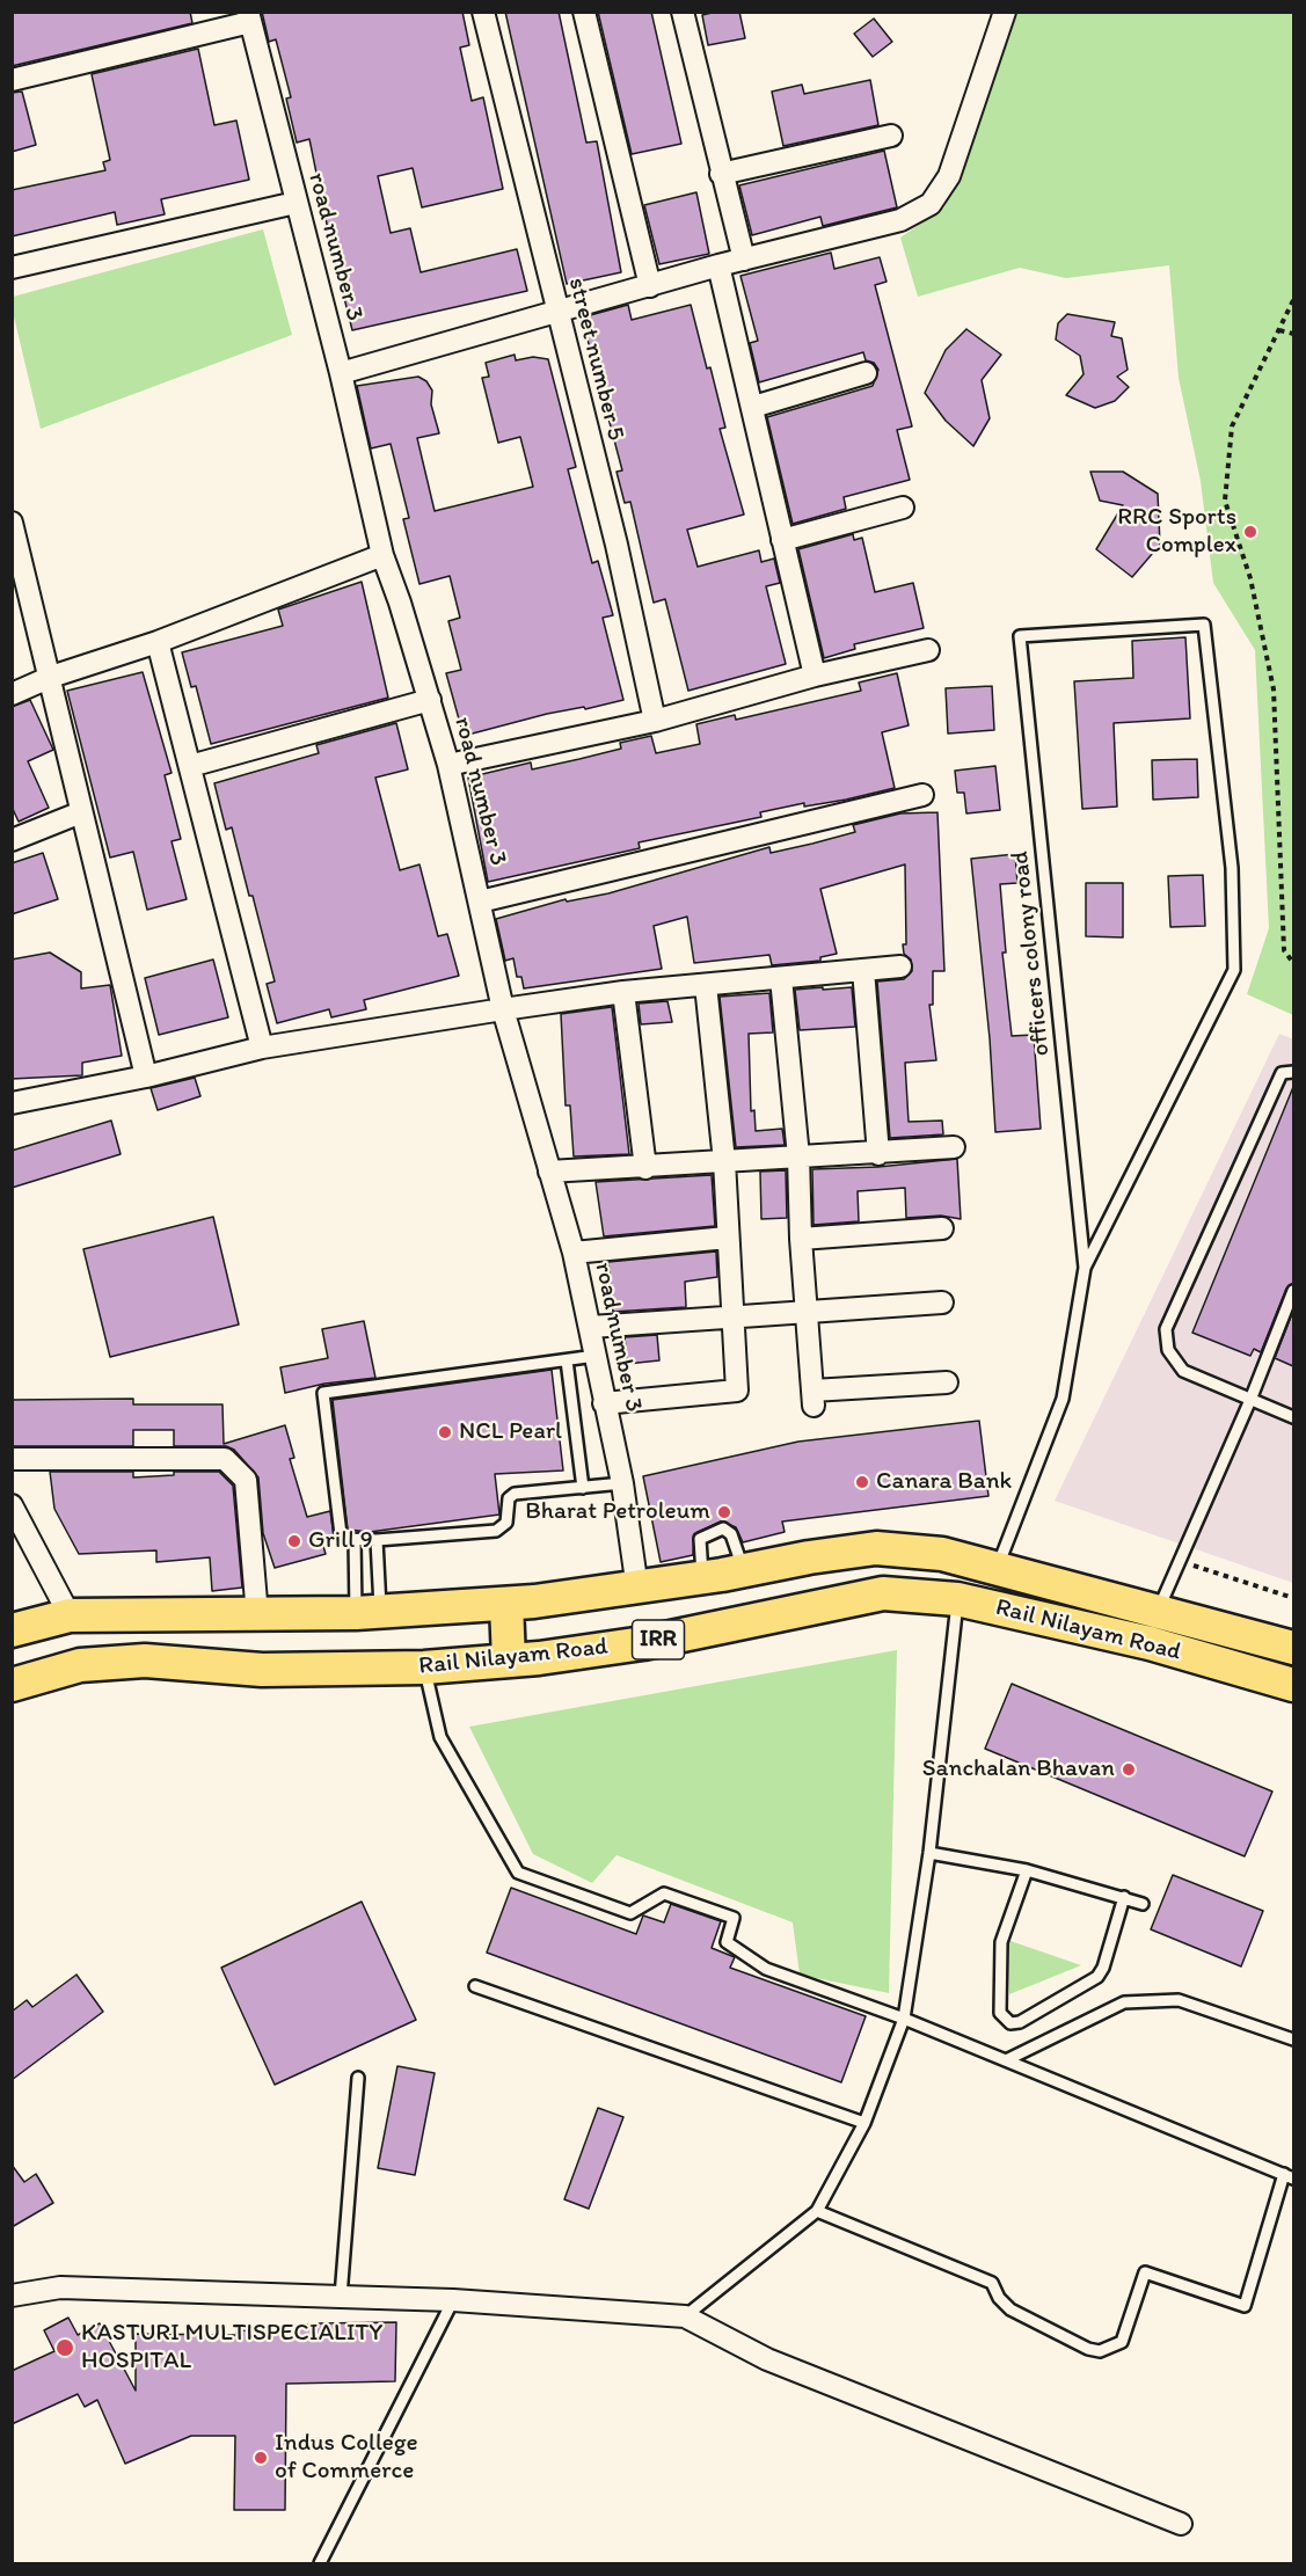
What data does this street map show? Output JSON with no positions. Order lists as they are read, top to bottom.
{
  "streets": {
    "main road": ["Rail Nilayam Road", "IRR"],
    "street": ["road number 3", "street number 5"],
    "lane": ["officers colony road"]
  },
  "crossings": [
    ["road number 3", "Rail Nilayam Road"]
  ],
  "places": [
    "RRC Sports Complex",
    "NCL Pearl",
    "Canara Bank",
    "Bharat Petroleum",
    "Grill 9",
    "Sanchalan Bhavan",
    "KASTURI MULTISPECIALITY HOSPITAL",
    "Indus College of Commerce"
  ]
}
